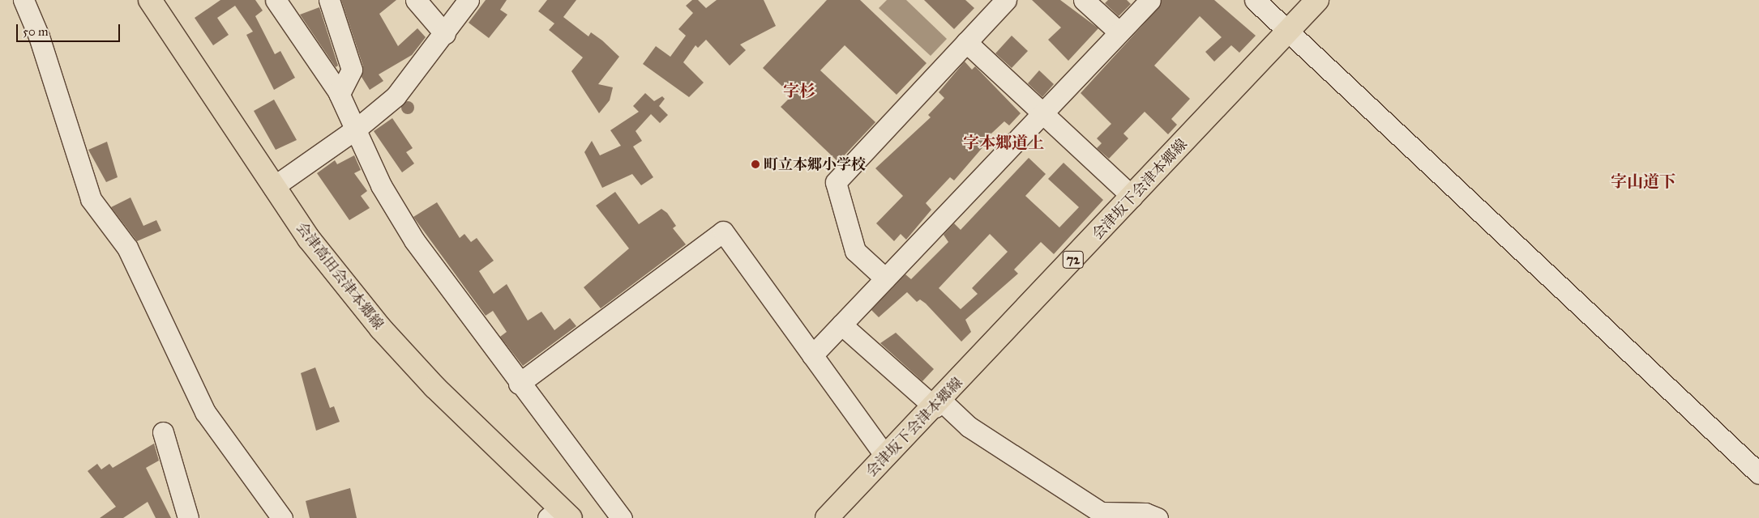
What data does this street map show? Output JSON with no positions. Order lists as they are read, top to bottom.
{
  "streets": {
    "main road": ["会津坂下会津本郷線", "72", "会津高田会津本郷線"]
  },
  "districts": ["字杉", "字本郷道上", "字山道下"],
  "places": ["町立本郷小学校"],
  "scale_bar": "50 m"
}
